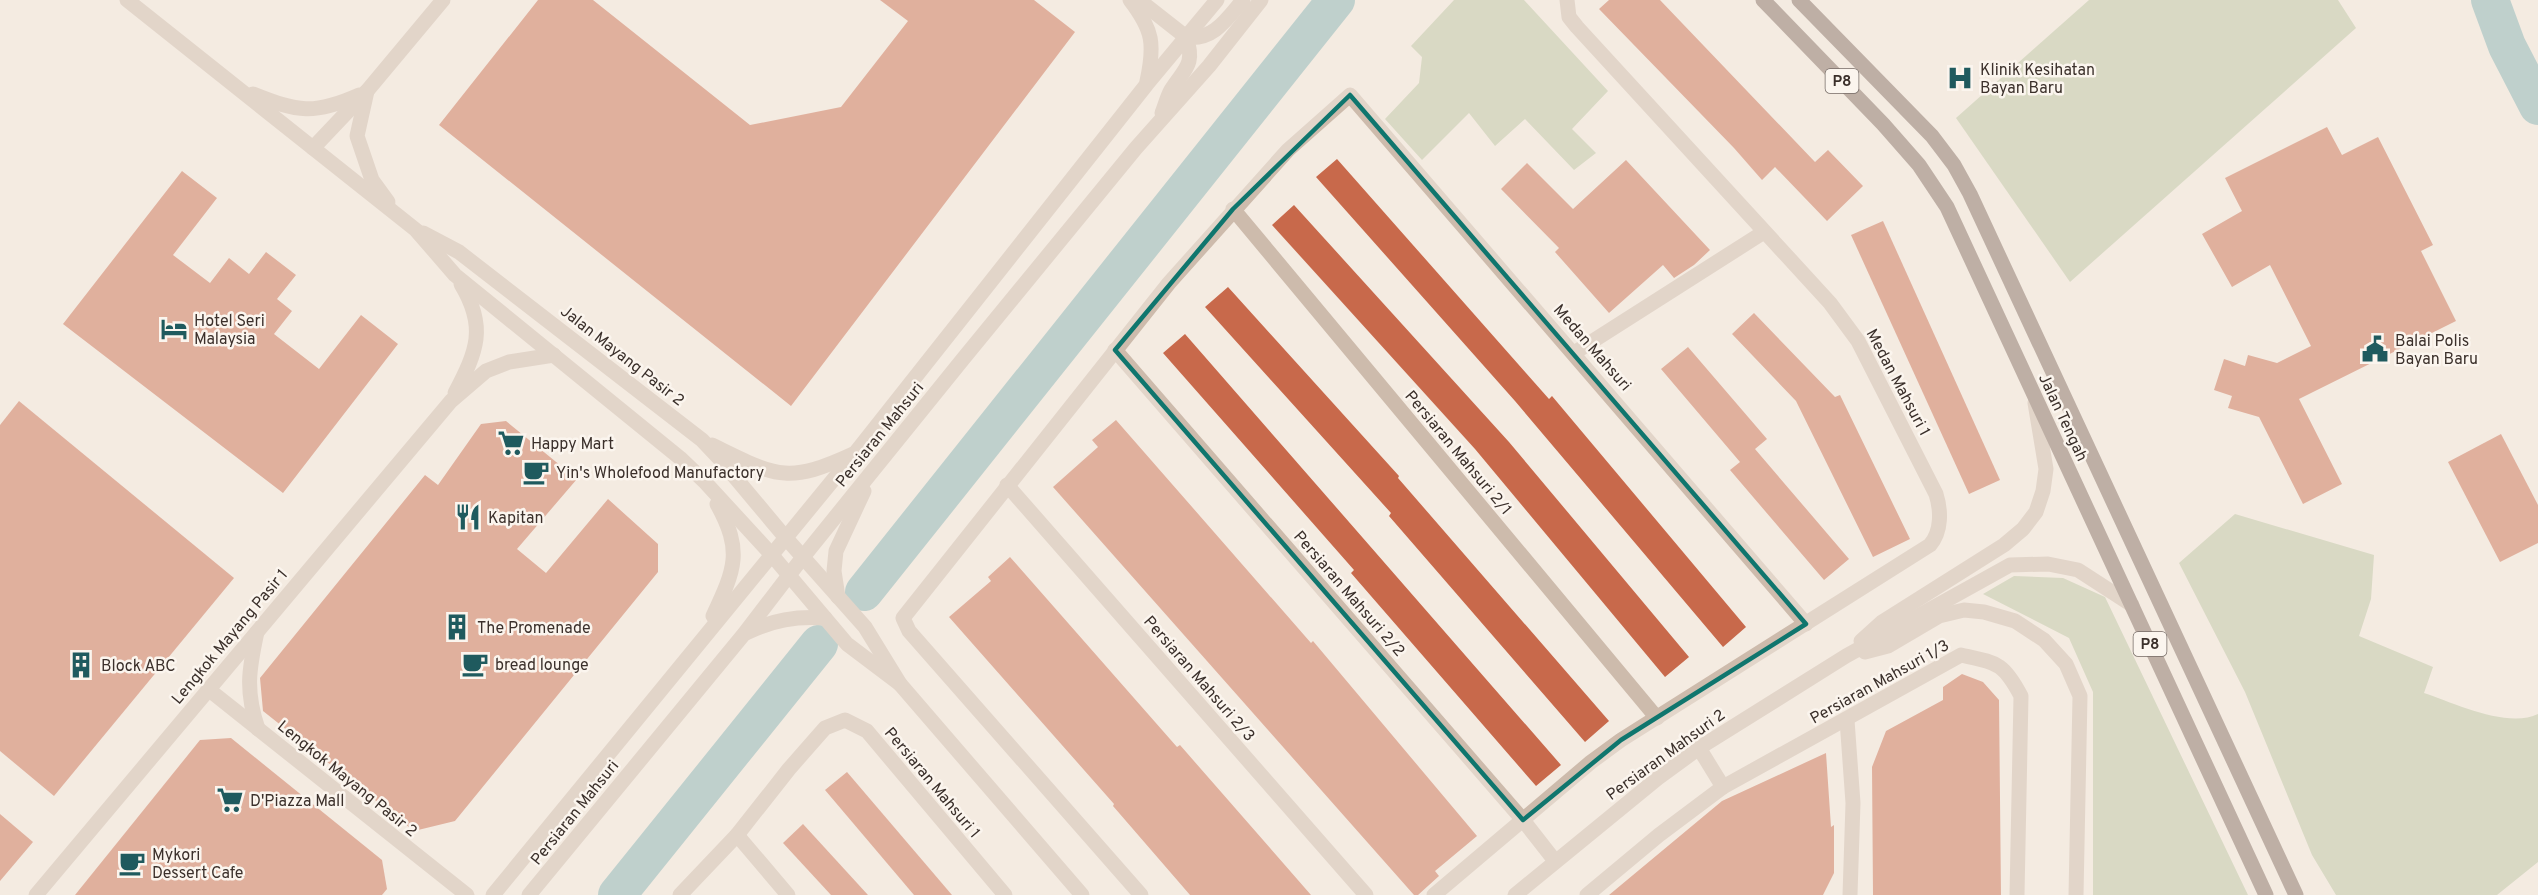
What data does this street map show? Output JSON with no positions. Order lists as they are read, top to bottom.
{
  "streets": {
    "main road": ["P8", "Jalan Tengah"],
    "street": [
      "Medan Mahsuri",
      "Jalan Mayang Pasir 2",
      "Medan Mahsuri 1",
      "Persiaran Mahsuri",
      "Persiaran Mahsuri 2/1",
      "Persiaran Mahsuri 2/2",
      "Lengkok Mayang Pasir 1",
      "Persiaran Mahsuri 2/3",
      "Persiaran Mahsuri 1/3",
      "Persiaran Mahsuri 2",
      "Lengkok Mayang Pasir 2",
      "Persiaran Mahsuri 1"
    ]
  },
  "crossings": [
    ["Medan Mahsuri", "Medan Mahsuri 1"],
    ["Medan Mahsuri", "Persiaran Mahsuri 2/1"],
    ["Jalan Mayang Pasir 2", "Persiaran Mahsuri"],
    ["Jalan Mayang Pasir 2", "Lengkok Mayang Pasir 1"],
    ["Persiaran Mahsuri 2/2", "Persiaran Mahsuri 2"],
    ["Lengkok Mayang Pasir 1", "Lengkok Mayang Pasir 2"]
  ],
  "places": {
    "hospital": ["Klinik Kesihatan Bayan Baru"],
    "hotel": ["Hotel Seri Malaysia"],
    "public building": ["Balai Polis Bayan Baru"],
    "supermarket": ["Happy Mart", "D'Piazza Mall"],
    "cafe": ["Yin's Wholefood Manufactory", "bread lounge", "Mykori Dessert Cafe"],
    "restaurant": ["Kapitan"],
    "building": ["The Promenade", "Block ABC"]
  }
}
